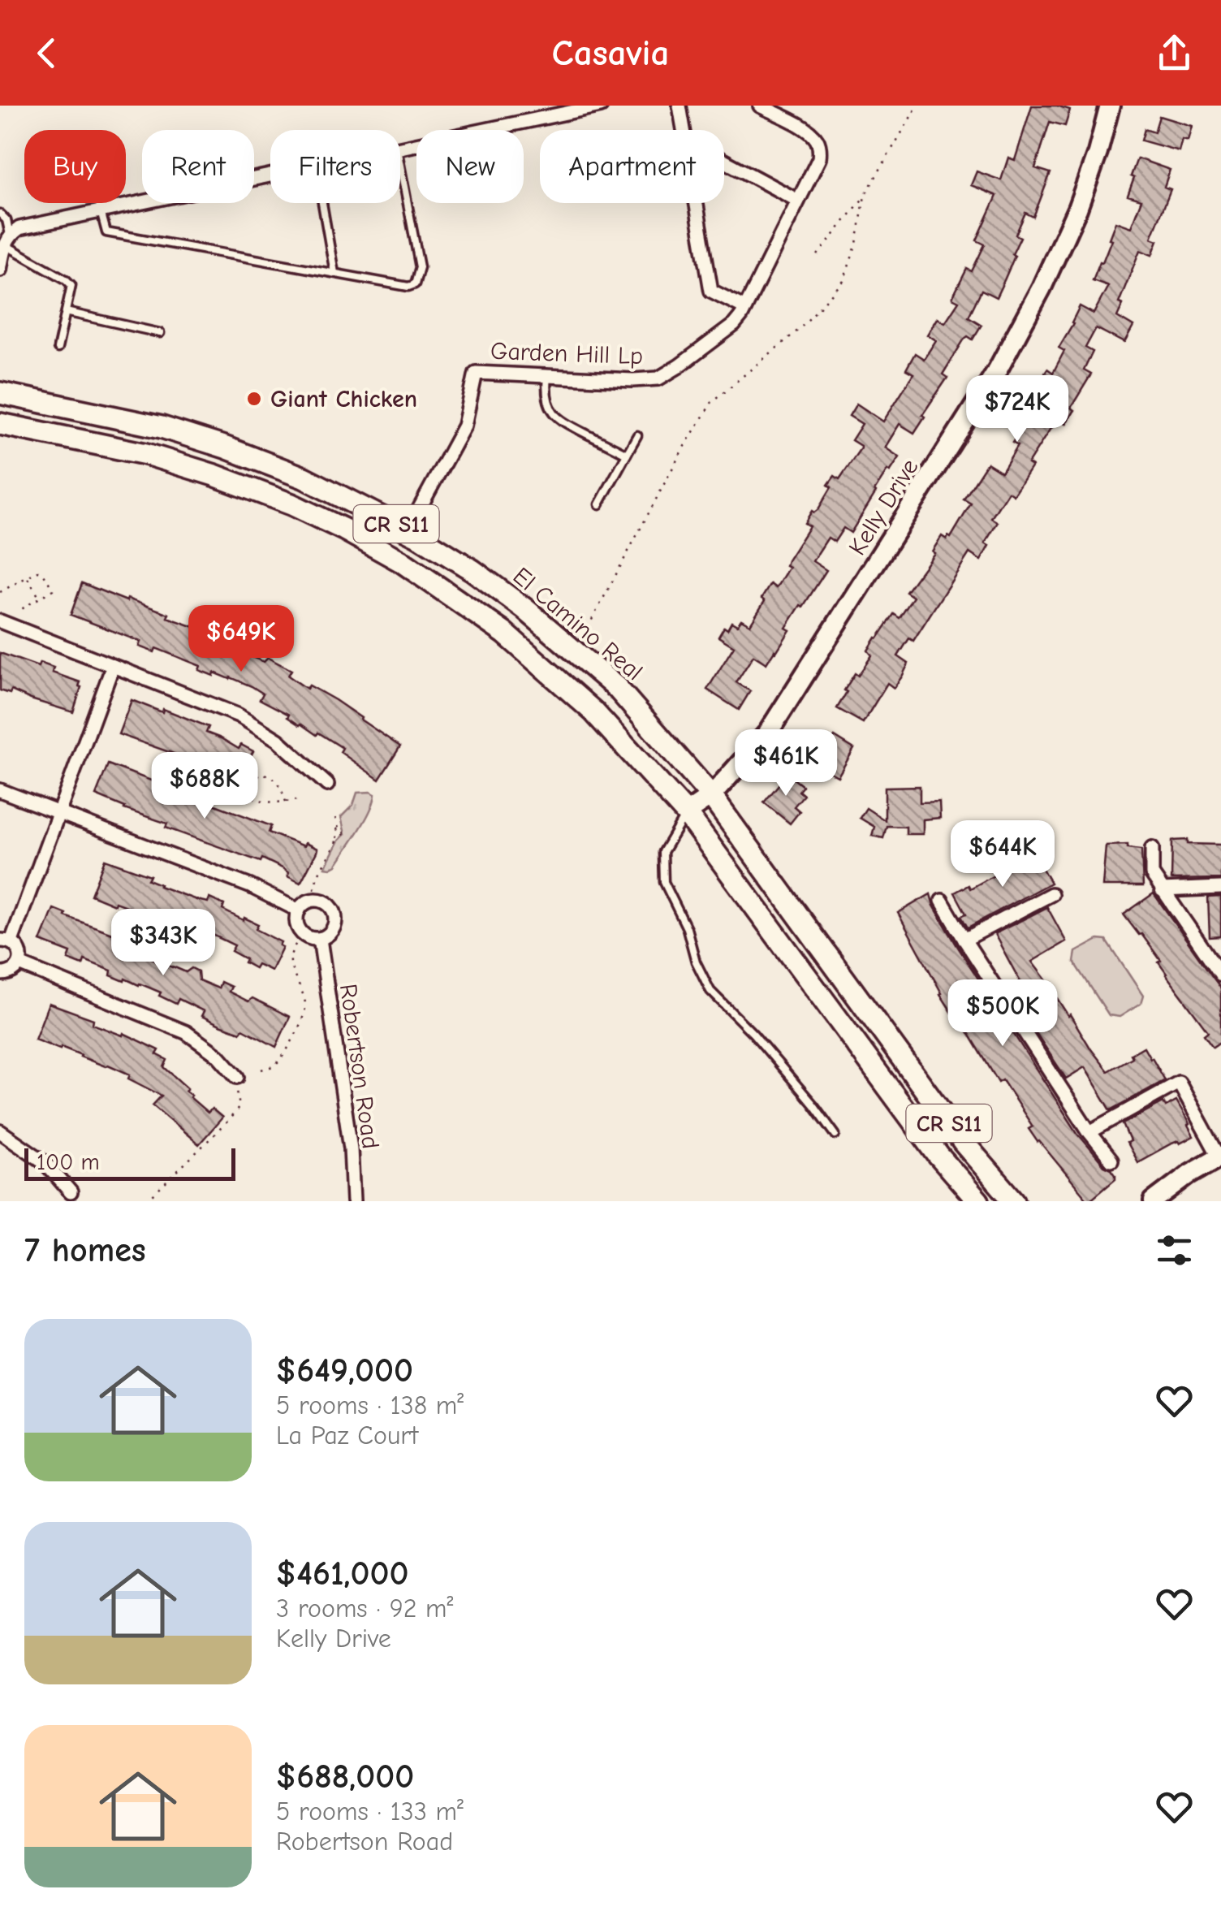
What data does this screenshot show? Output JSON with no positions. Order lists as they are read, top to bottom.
{
  "streets": {
    "main road": ["CR S11", "El Camino Real"],
    "street": ["Garden Hill Lp", "Kelly Drive", "Robertson Road"]
  },
  "crossings": [
    ["Garden Hill Lp", "El Camino Real"],
    ["Kelly Drive", "CR S11"],
    ["Kelly Drive", "El Camino Real"]
  ],
  "places": ["Giant Chicken"],
  "scale_bar": "100 m",
  "page": {
    "header": "Casavia",
    "chip": [
      "Buy",
      "Rent",
      "Filters",
      "New",
      "Apartment"
    ],
    "price": [
      "$724K",
      "$649K",
      "$461K",
      "$688K",
      "$644K",
      "$343K",
      "$500K"
    ],
    "scale": "100 m",
    "heading": "7 homes",
    "list": [
      {
        "name": "$649,000",
        "note": "5 rooms · 138 m² · La Paz Court"
      },
      {
        "name": "$461,000",
        "note": "3 rooms · 92 m² · Kelly Drive"
      },
      {
        "name": "$688,000",
        "note": "5 rooms · 133 m² · Robertson Road"
      }
    ]
  }
}
